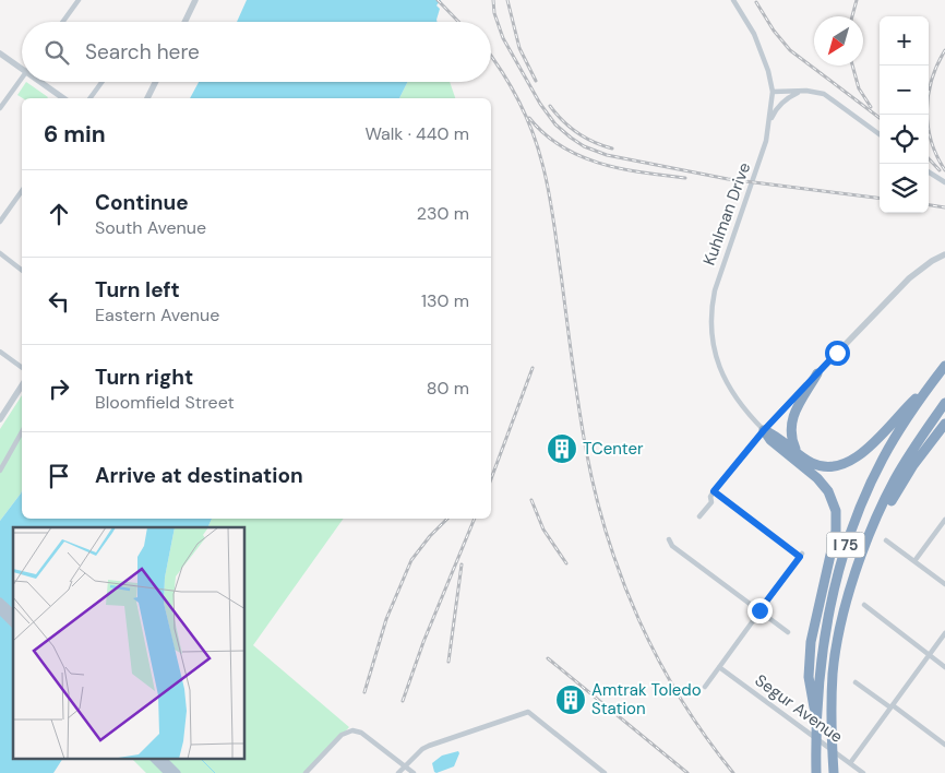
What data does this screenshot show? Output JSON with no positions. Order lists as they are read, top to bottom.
{
  "streets": {
    "highway": ["I 75"],
    "street": ["Kuhlman Drive", "Segur Avenue"]
  },
  "places": {
    "building": ["TCenter", "Amtrak Toledo Station"]
  },
  "north": "bottom left",
  "page": {
    "map_buttons": ["+", "−"],
    "search": "Search here",
    "heading": ["6 min", "Walk · 440 m"],
    "list": [
      ["Continue", "South Avenue", "230 m"],
      ["Turn left", "Eastern Avenue", "130 m"],
      ["Turn right", "Bloomfield Street", "80 m"],
      "Arrive at destination"
    ]
  }
}
